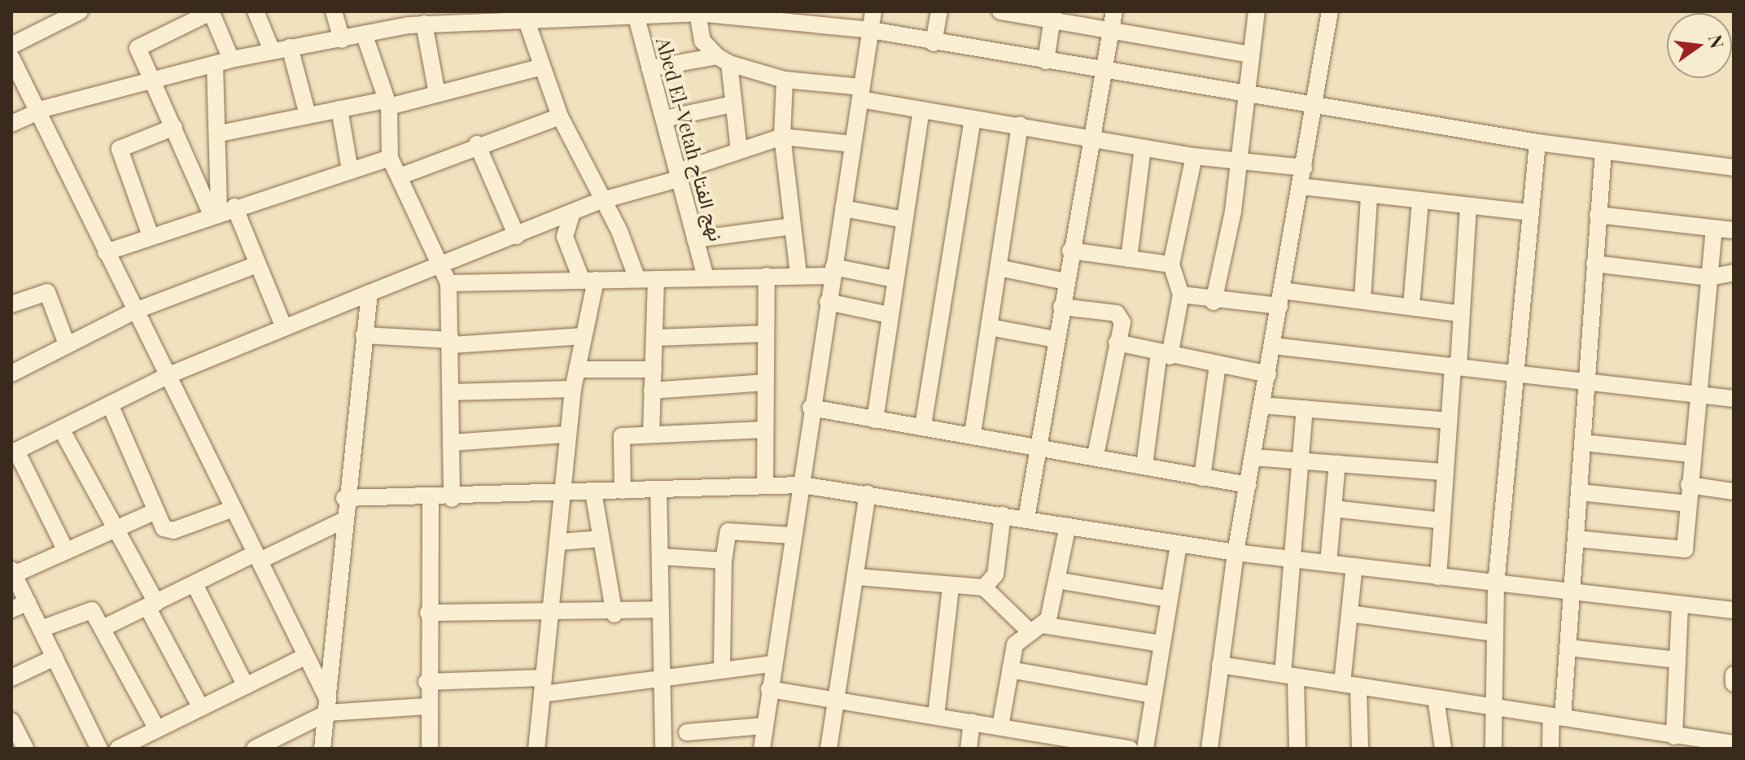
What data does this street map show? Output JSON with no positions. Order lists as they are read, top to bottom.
{
  "streets": {
    "street": ["Abed El-Vetah نهج الفتاح"]
  },
  "north": "right"
}
